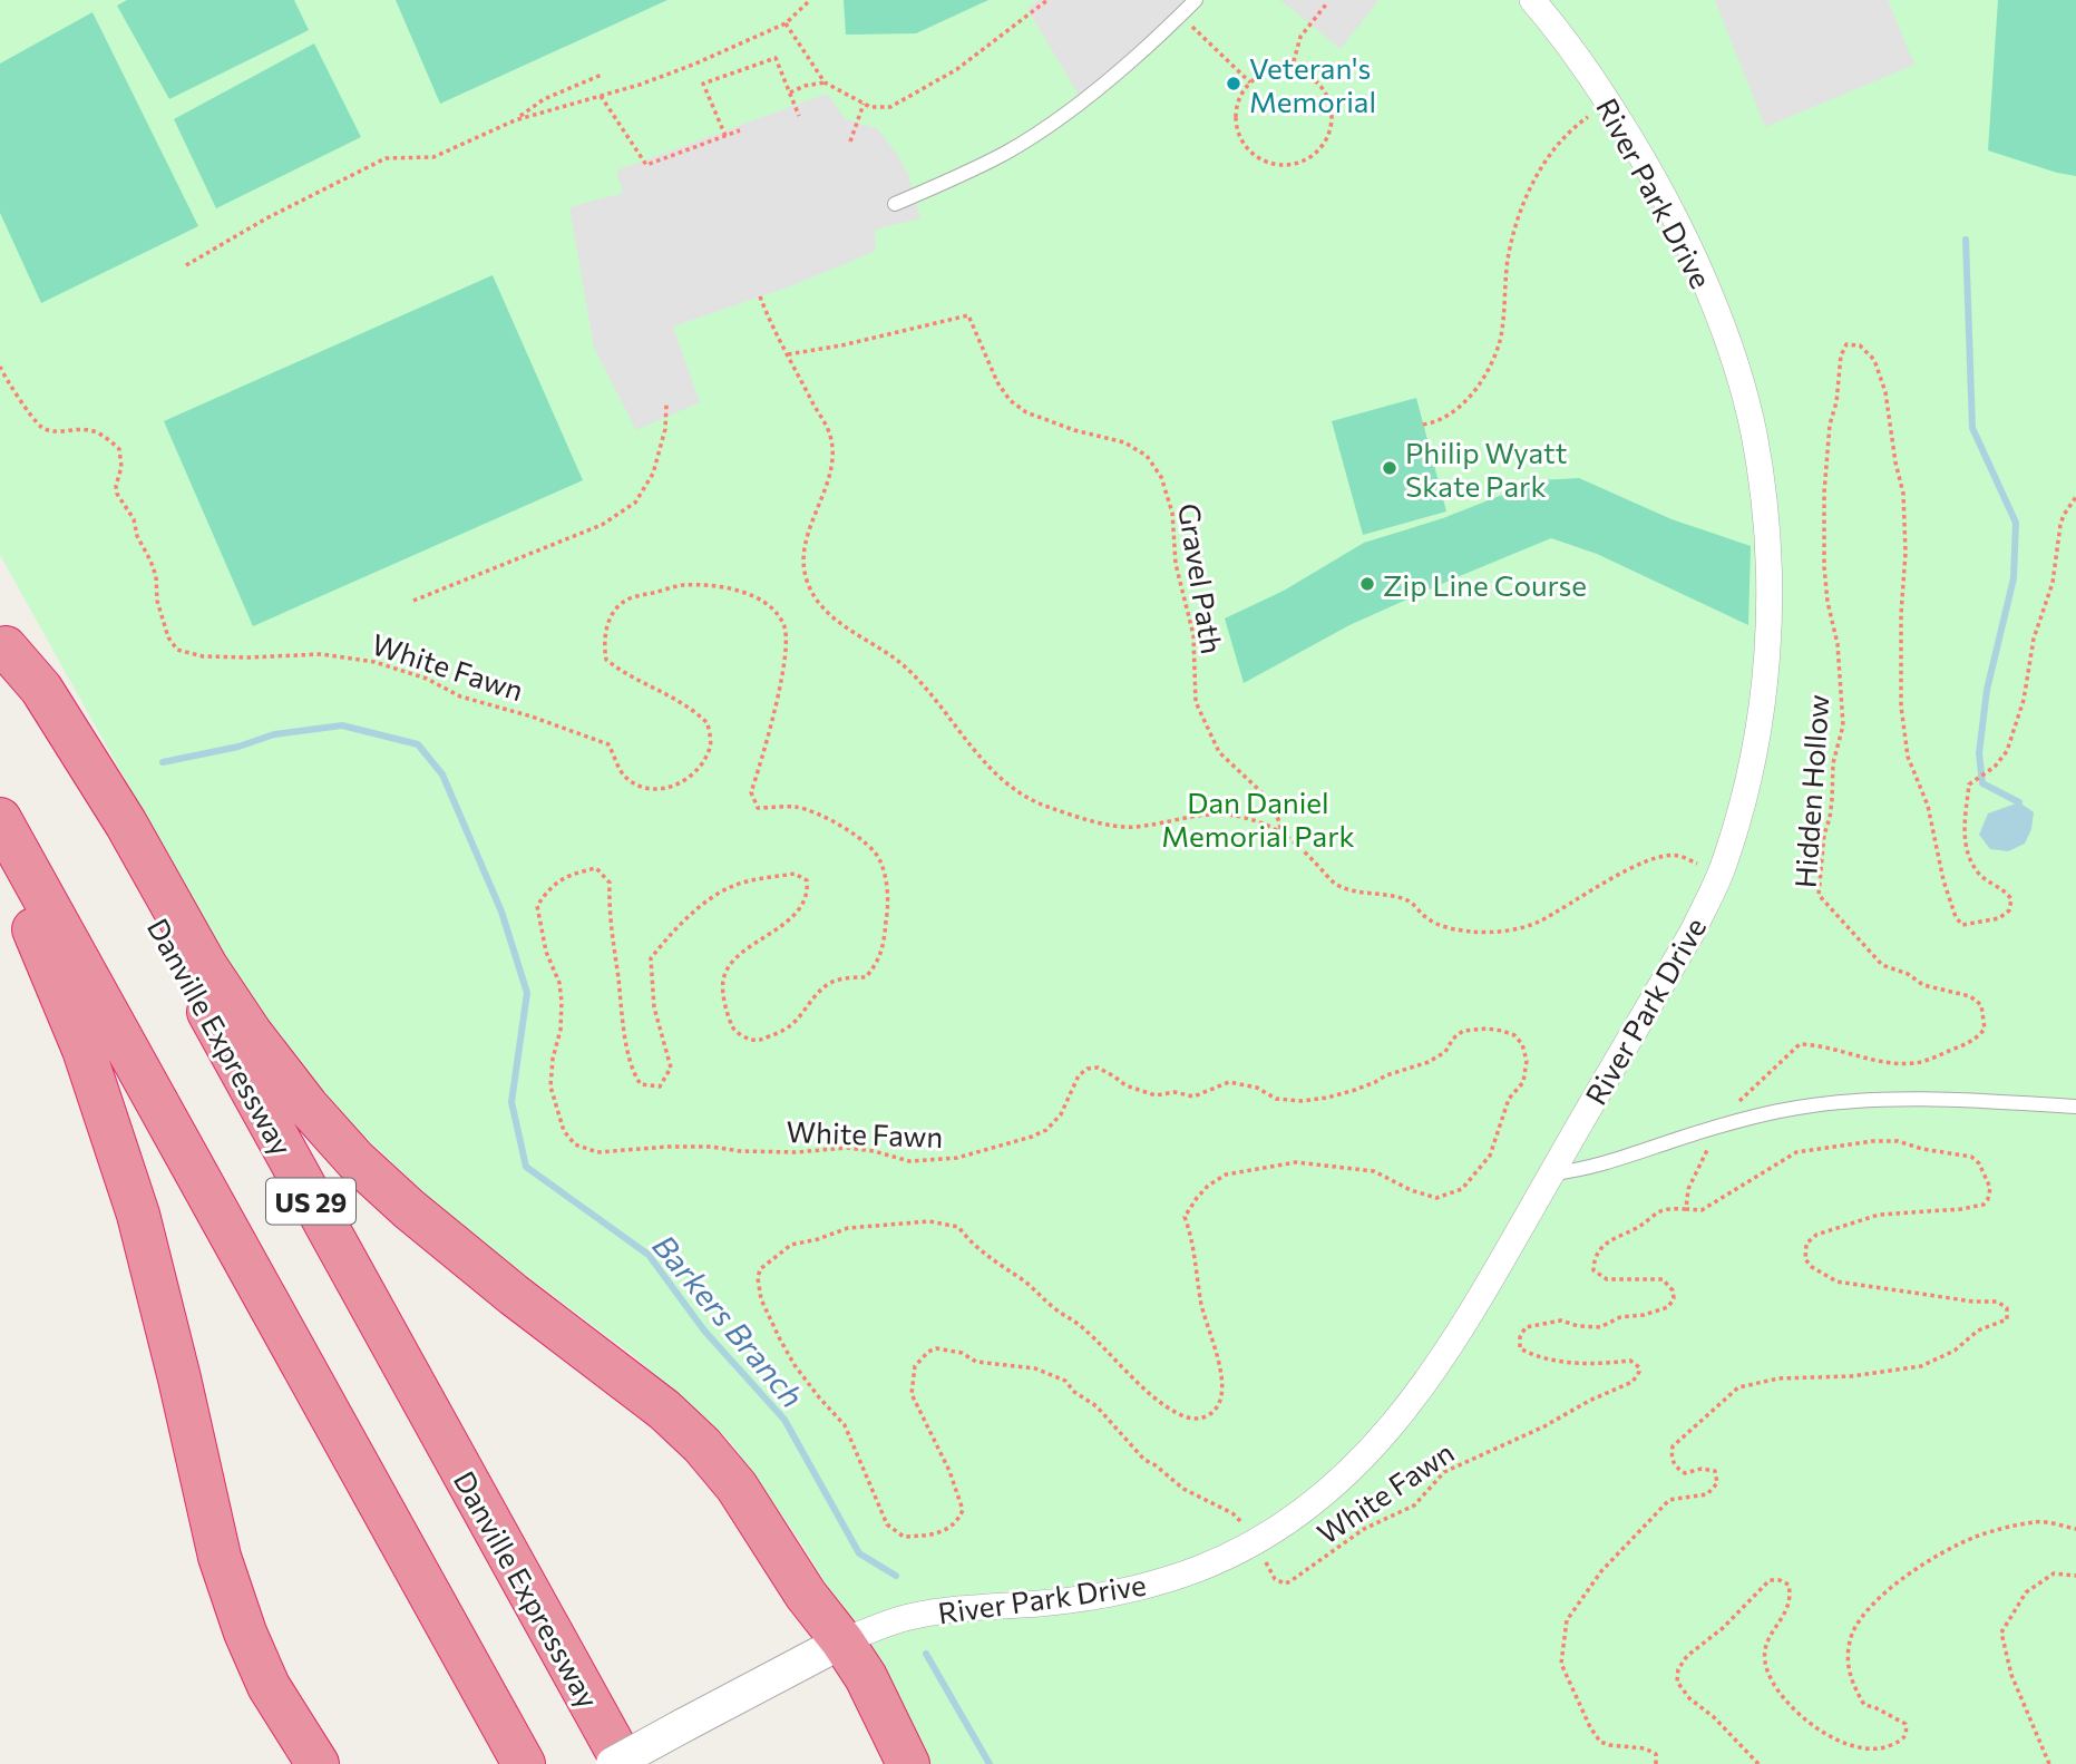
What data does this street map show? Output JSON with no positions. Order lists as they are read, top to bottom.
{
  "streets": {
    "highway": ["Danville Expressway", "US 29"],
    "street": ["River Park Drive"],
    "path": ["Gravel Path", "White Fawn", "Hidden Hollow"]
  },
  "crossings": [
    ["River Park Drive", "Gravel Path"],
    ["River Park Drive", "White Fawn"],
    ["White Fawn", "Hidden Hollow"]
  ],
  "water": ["Barkers Branch"],
  "parks": ["Dan Daniel Memorial Park"],
  "places": ["Veteran's Memorial", "Philip Wyatt Skate Park", "Zip Line Course"]
}
